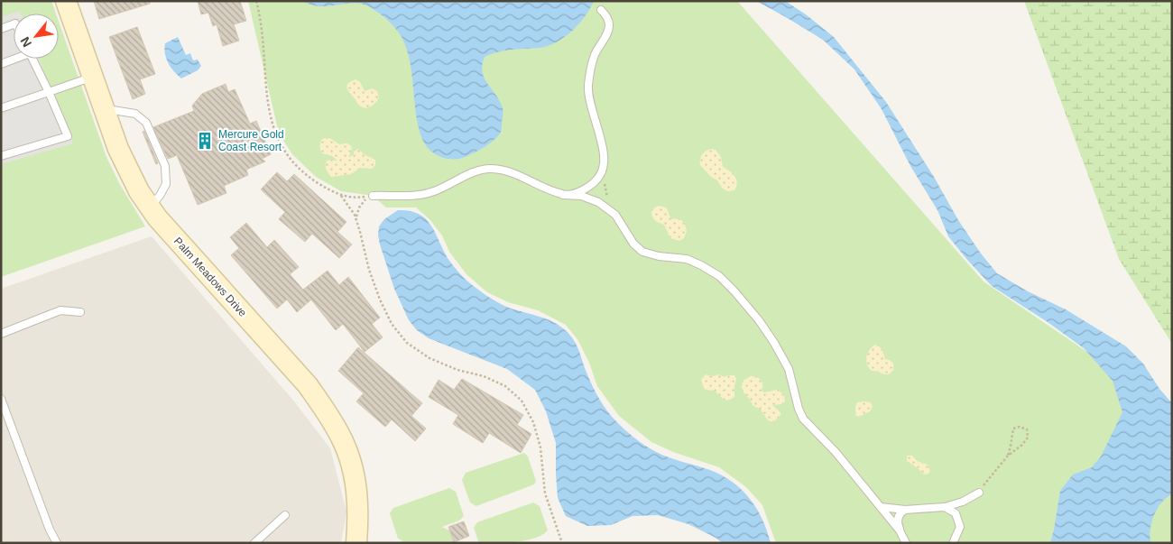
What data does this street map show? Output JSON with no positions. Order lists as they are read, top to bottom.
{
  "streets": {
    "street": ["Palm Meadows Drive"]
  },
  "places": {
    "building": ["Mercure Gold Coast Resort"]
  },
  "north": "bottom left"
}
